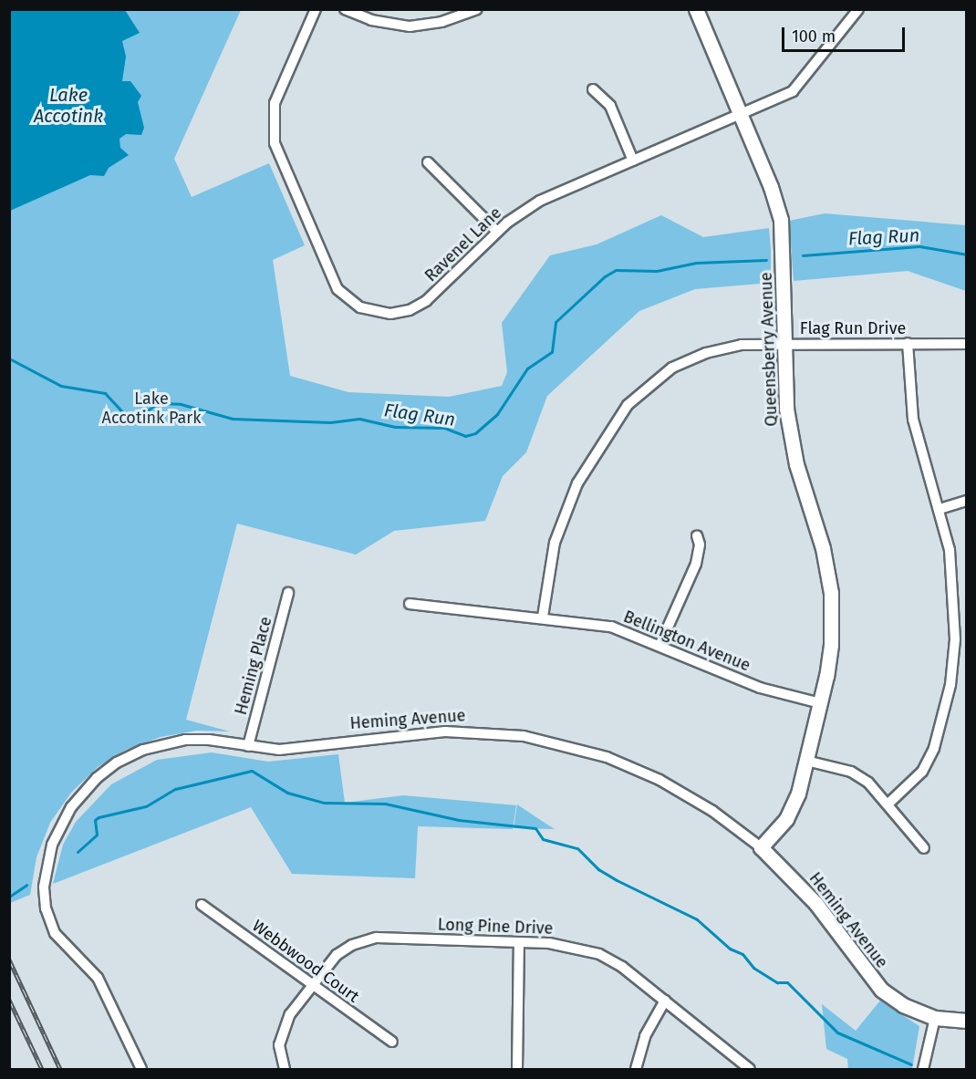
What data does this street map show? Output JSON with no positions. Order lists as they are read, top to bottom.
{
  "streets": {
    "street": [
      "Ravenel Lane",
      "Flag Run Drive",
      "Queensberry Avenue",
      "Bellington Avenue",
      "Heming Place",
      "Heming Avenue",
      "Long Pine Drive",
      "Webbwood Court"
    ]
  },
  "crossings": [
    ["Ravenel Lane", "Queensberry Avenue"],
    ["Flag Run Drive", "Queensberry Avenue"],
    ["Flag Run Drive", "Bellington Avenue"],
    ["Queensberry Avenue", "Bellington Avenue"],
    ["Queensberry Avenue", "Heming Avenue"],
    ["Heming Place", "Heming Avenue"],
    ["Long Pine Drive", "Webbwood Court"]
  ],
  "water": ["Lake Accotink", "Flag Run"],
  "parks": ["Lake Accotink Park"],
  "scale_bar": "100 m"
}
